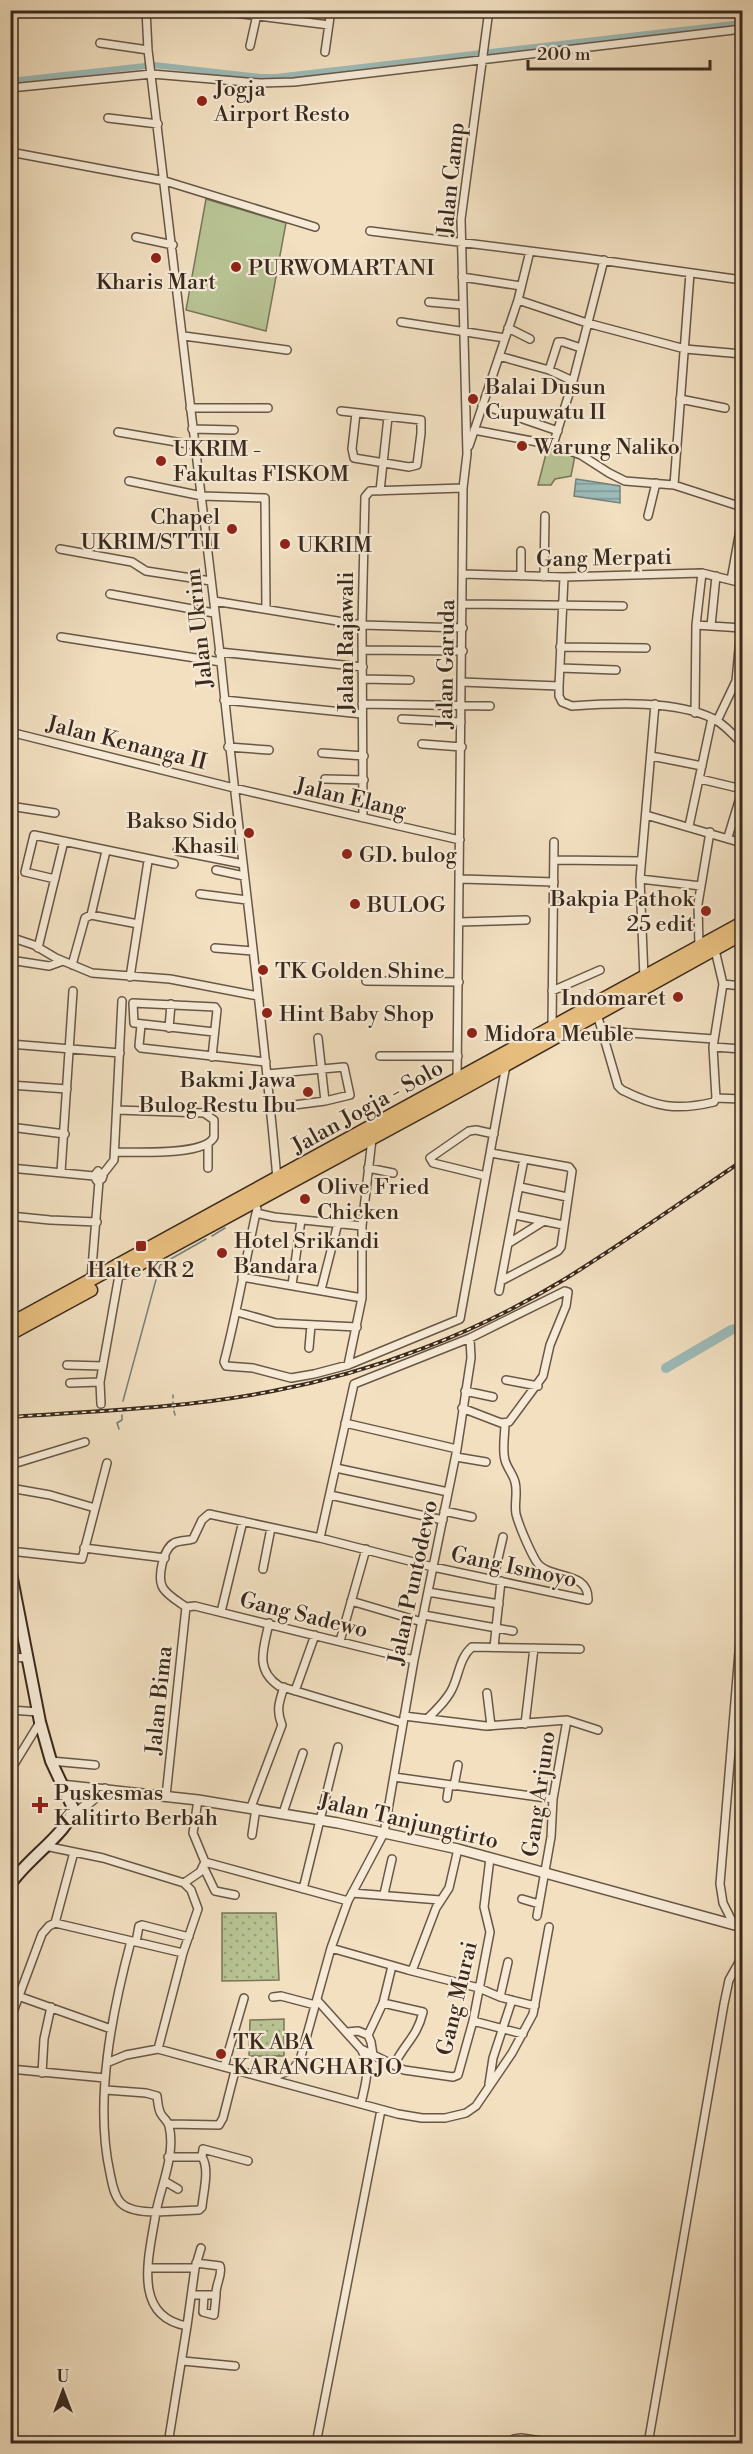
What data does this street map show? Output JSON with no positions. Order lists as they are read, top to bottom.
{
  "streets": {
    "highway": ["Jalan Jogja - Solo"],
    "street": [
      "Jalan Camp",
      "Gang Merpati",
      "Jalan Ukrim",
      "Jalan Rajawali",
      "Jalan Garuda",
      "Jalan Kenanga II",
      "Jalan Elang",
      "Gang Ismoyo",
      "Jalan Puntodewo",
      "Gang Sadewo",
      "Jalan Bima",
      "Gang Arjuno",
      "Jalan Tanjungtirto",
      "Gang Murai"
    ]
  },
  "crossings": [
    ["Jalan Camp", "Jalan Garuda"],
    ["Gang Merpati", "Jalan Garuda"],
    ["Jalan Ukrim", "Jalan Kenanga II"],
    ["Jalan Ukrim", "Jalan Elang"],
    ["Jalan Ukrim", "Jalan Jogja - Solo"],
    ["Jalan Rajawali", "Jalan Elang"],
    ["Jalan Garuda", "Jalan Elang"],
    ["Jalan Garuda", "Jalan Jogja - Solo"],
    ["Jalan Kenanga II", "Jalan Elang"],
    ["Gang Ismoyo", "Jalan Puntodewo"],
    ["Jalan Puntodewo", "Gang Sadewo"],
    ["Jalan Puntodewo", "Jalan Tanjungtirto"],
    ["Gang Sadewo", "Jalan Bima"],
    ["Jalan Bima", "Jalan Tanjungtirto"],
    ["Gang Arjuno", "Jalan Tanjungtirto"],
    ["Jalan Tanjungtirto", "Gang Murai"]
  ],
  "places": {
    "other": [
      "Jogja Airport Resto",
      "Kharis Mart",
      "PURWOMARTANI",
      "Balai Dusun Cupuwatu II",
      "Warung Naliko",
      "UKRIM - Fakultas FISKOM",
      "Chapel UKRIM/STTII",
      "UKRIM",
      "Bakso Sido Khasil",
      "GD. bulog",
      "BULOG",
      "Bakpia Pathok 25 edit",
      "TK Golden Shine",
      "Indomaret",
      "Hint Baby Shop",
      "Midora Meuble",
      "Bakmi Jawa Bulog Restu Ibu",
      "Olive Fried Chicken",
      "Hotel Srikandi Bandara",
      "TK ABA KARANGHARJO"
    ],
    "transit": ["Halte KR 2"],
    "health": ["Puskesmas Kalitirto Berbah"]
  },
  "scale_bar": "200 m",
  "north": "top"
}
